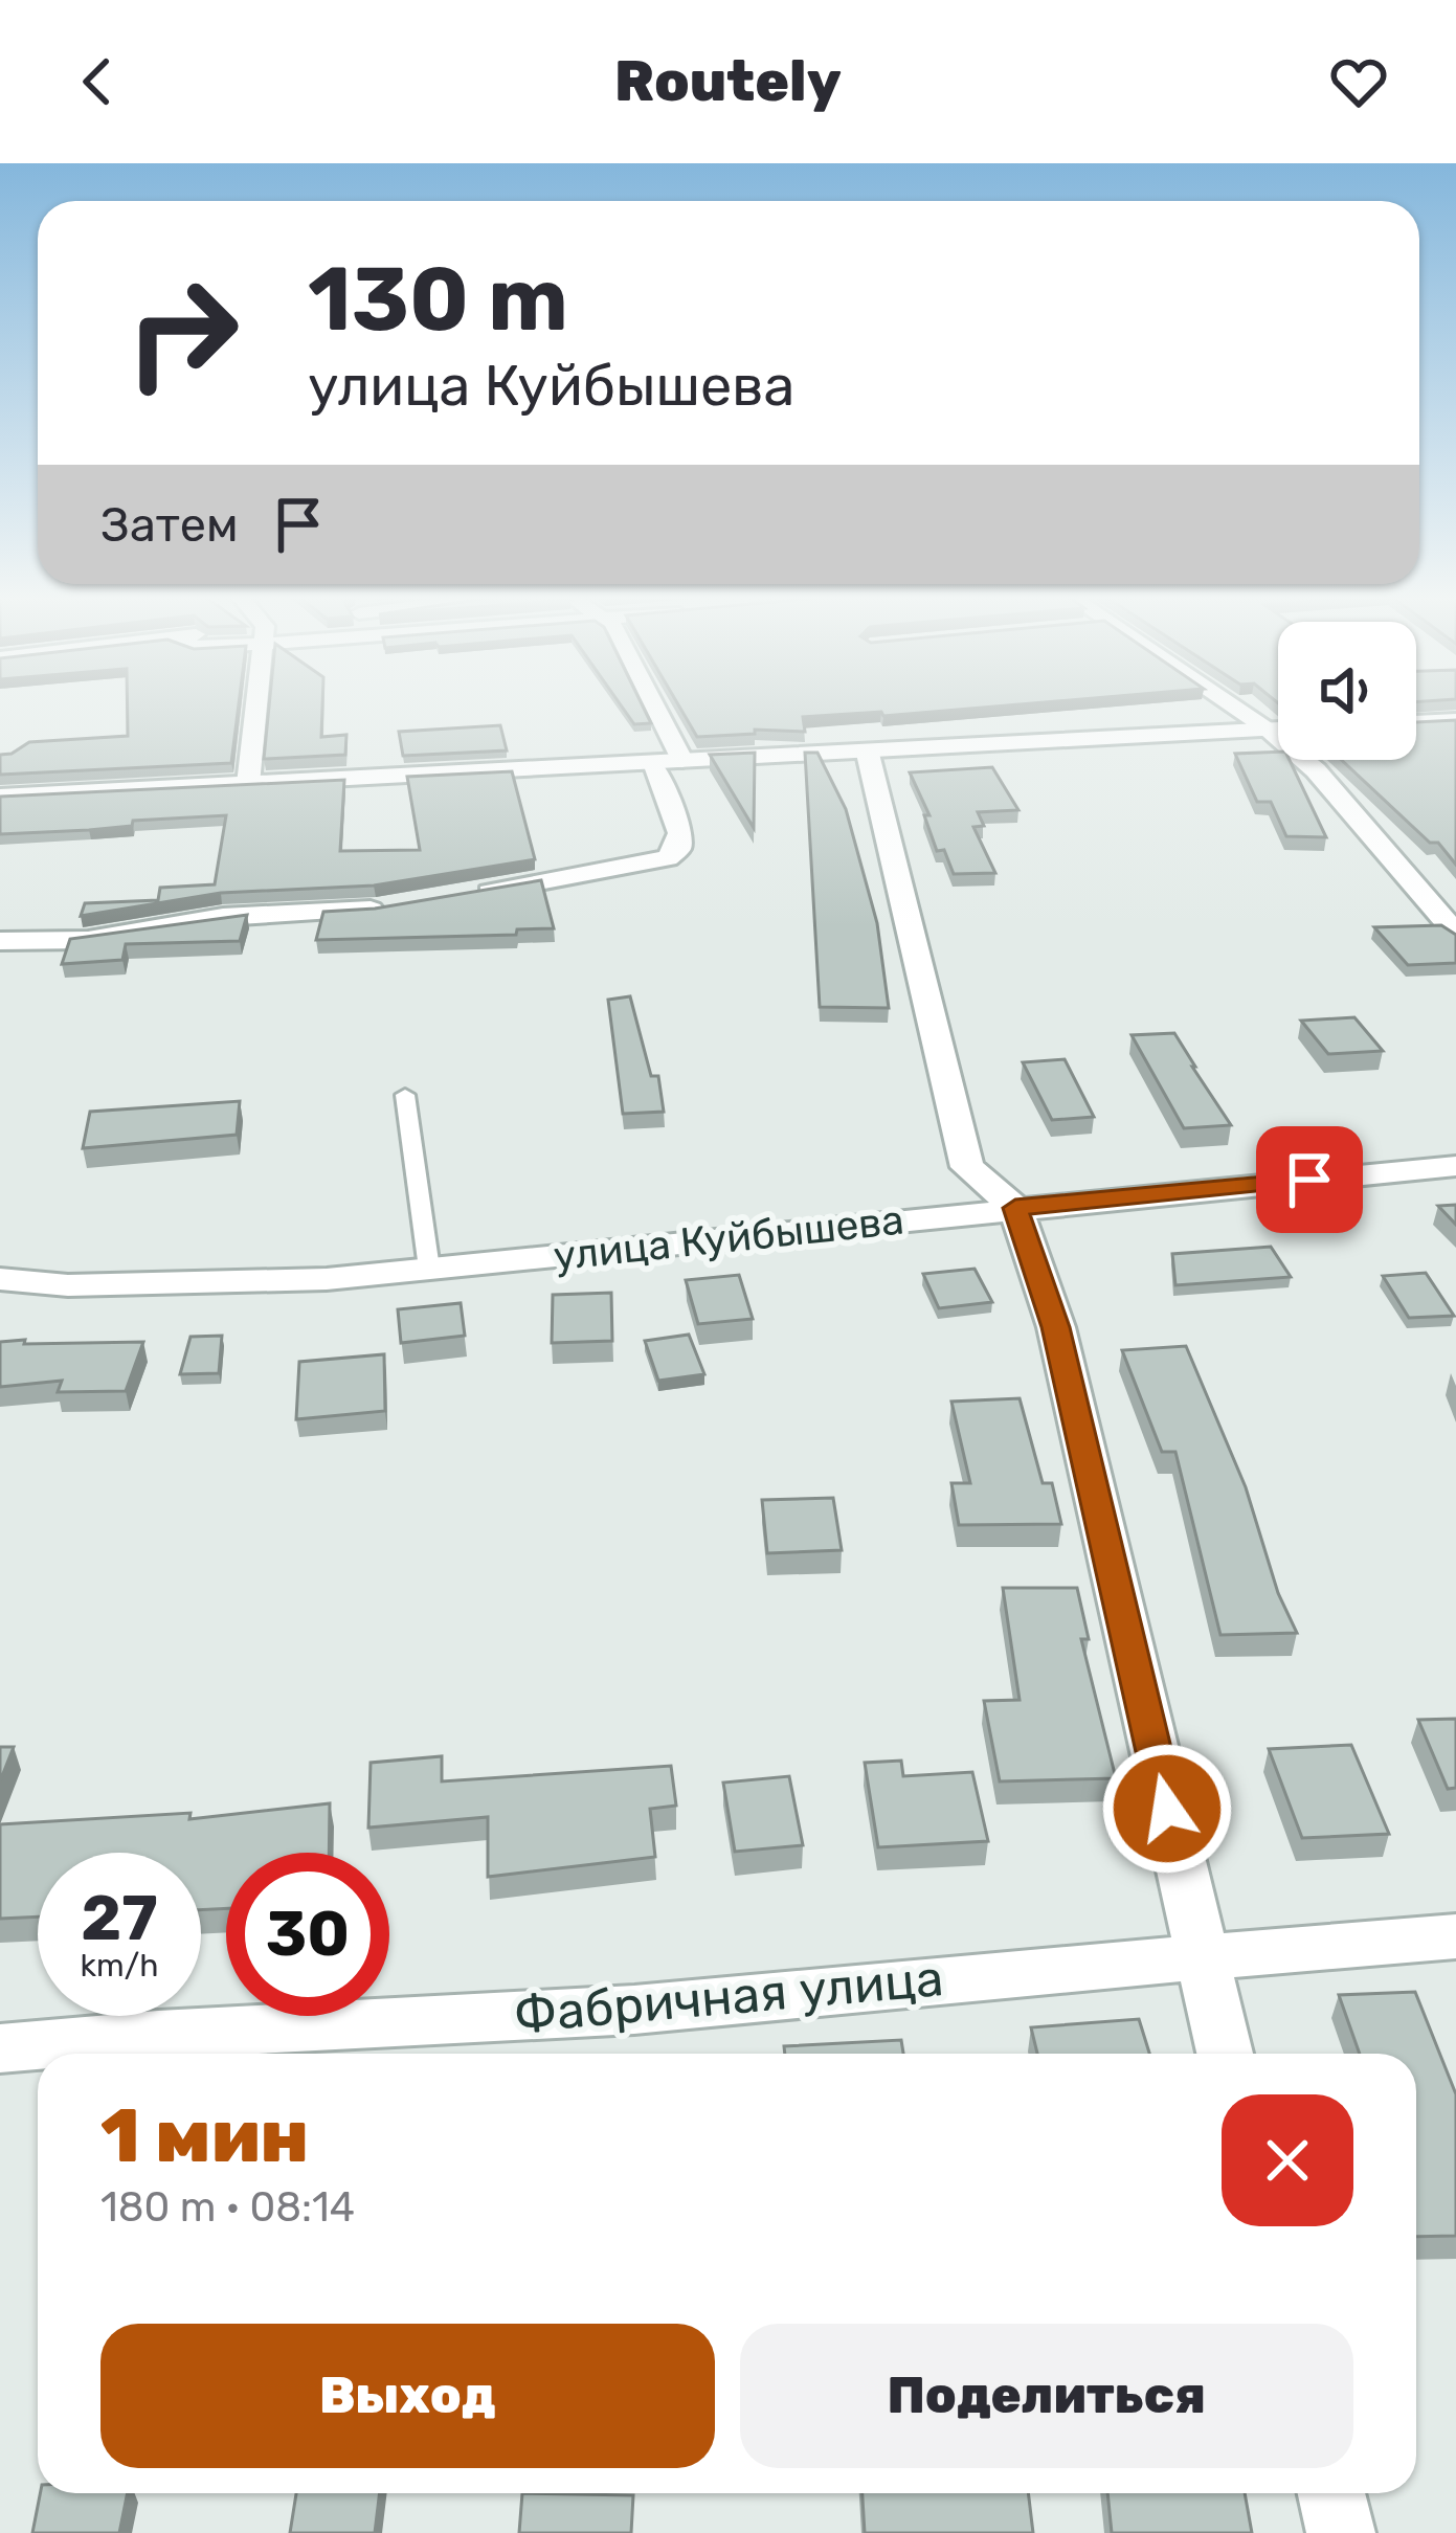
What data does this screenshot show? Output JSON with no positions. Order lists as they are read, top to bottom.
{
  "streets": {
    "street": ["улица Куйбышева", "Фабричная улица"]
  },
  "page": {
    "header": "Routely",
    "turn": ["130 m", "улица Куйбышева"],
    "then": "Затем",
    "speed": "27 km/h",
    "limit": "30",
    "heading": ["1 мин", "180 m · 08:14"],
    "buttons": ["Выход", "Поделиться"]
  }
}
